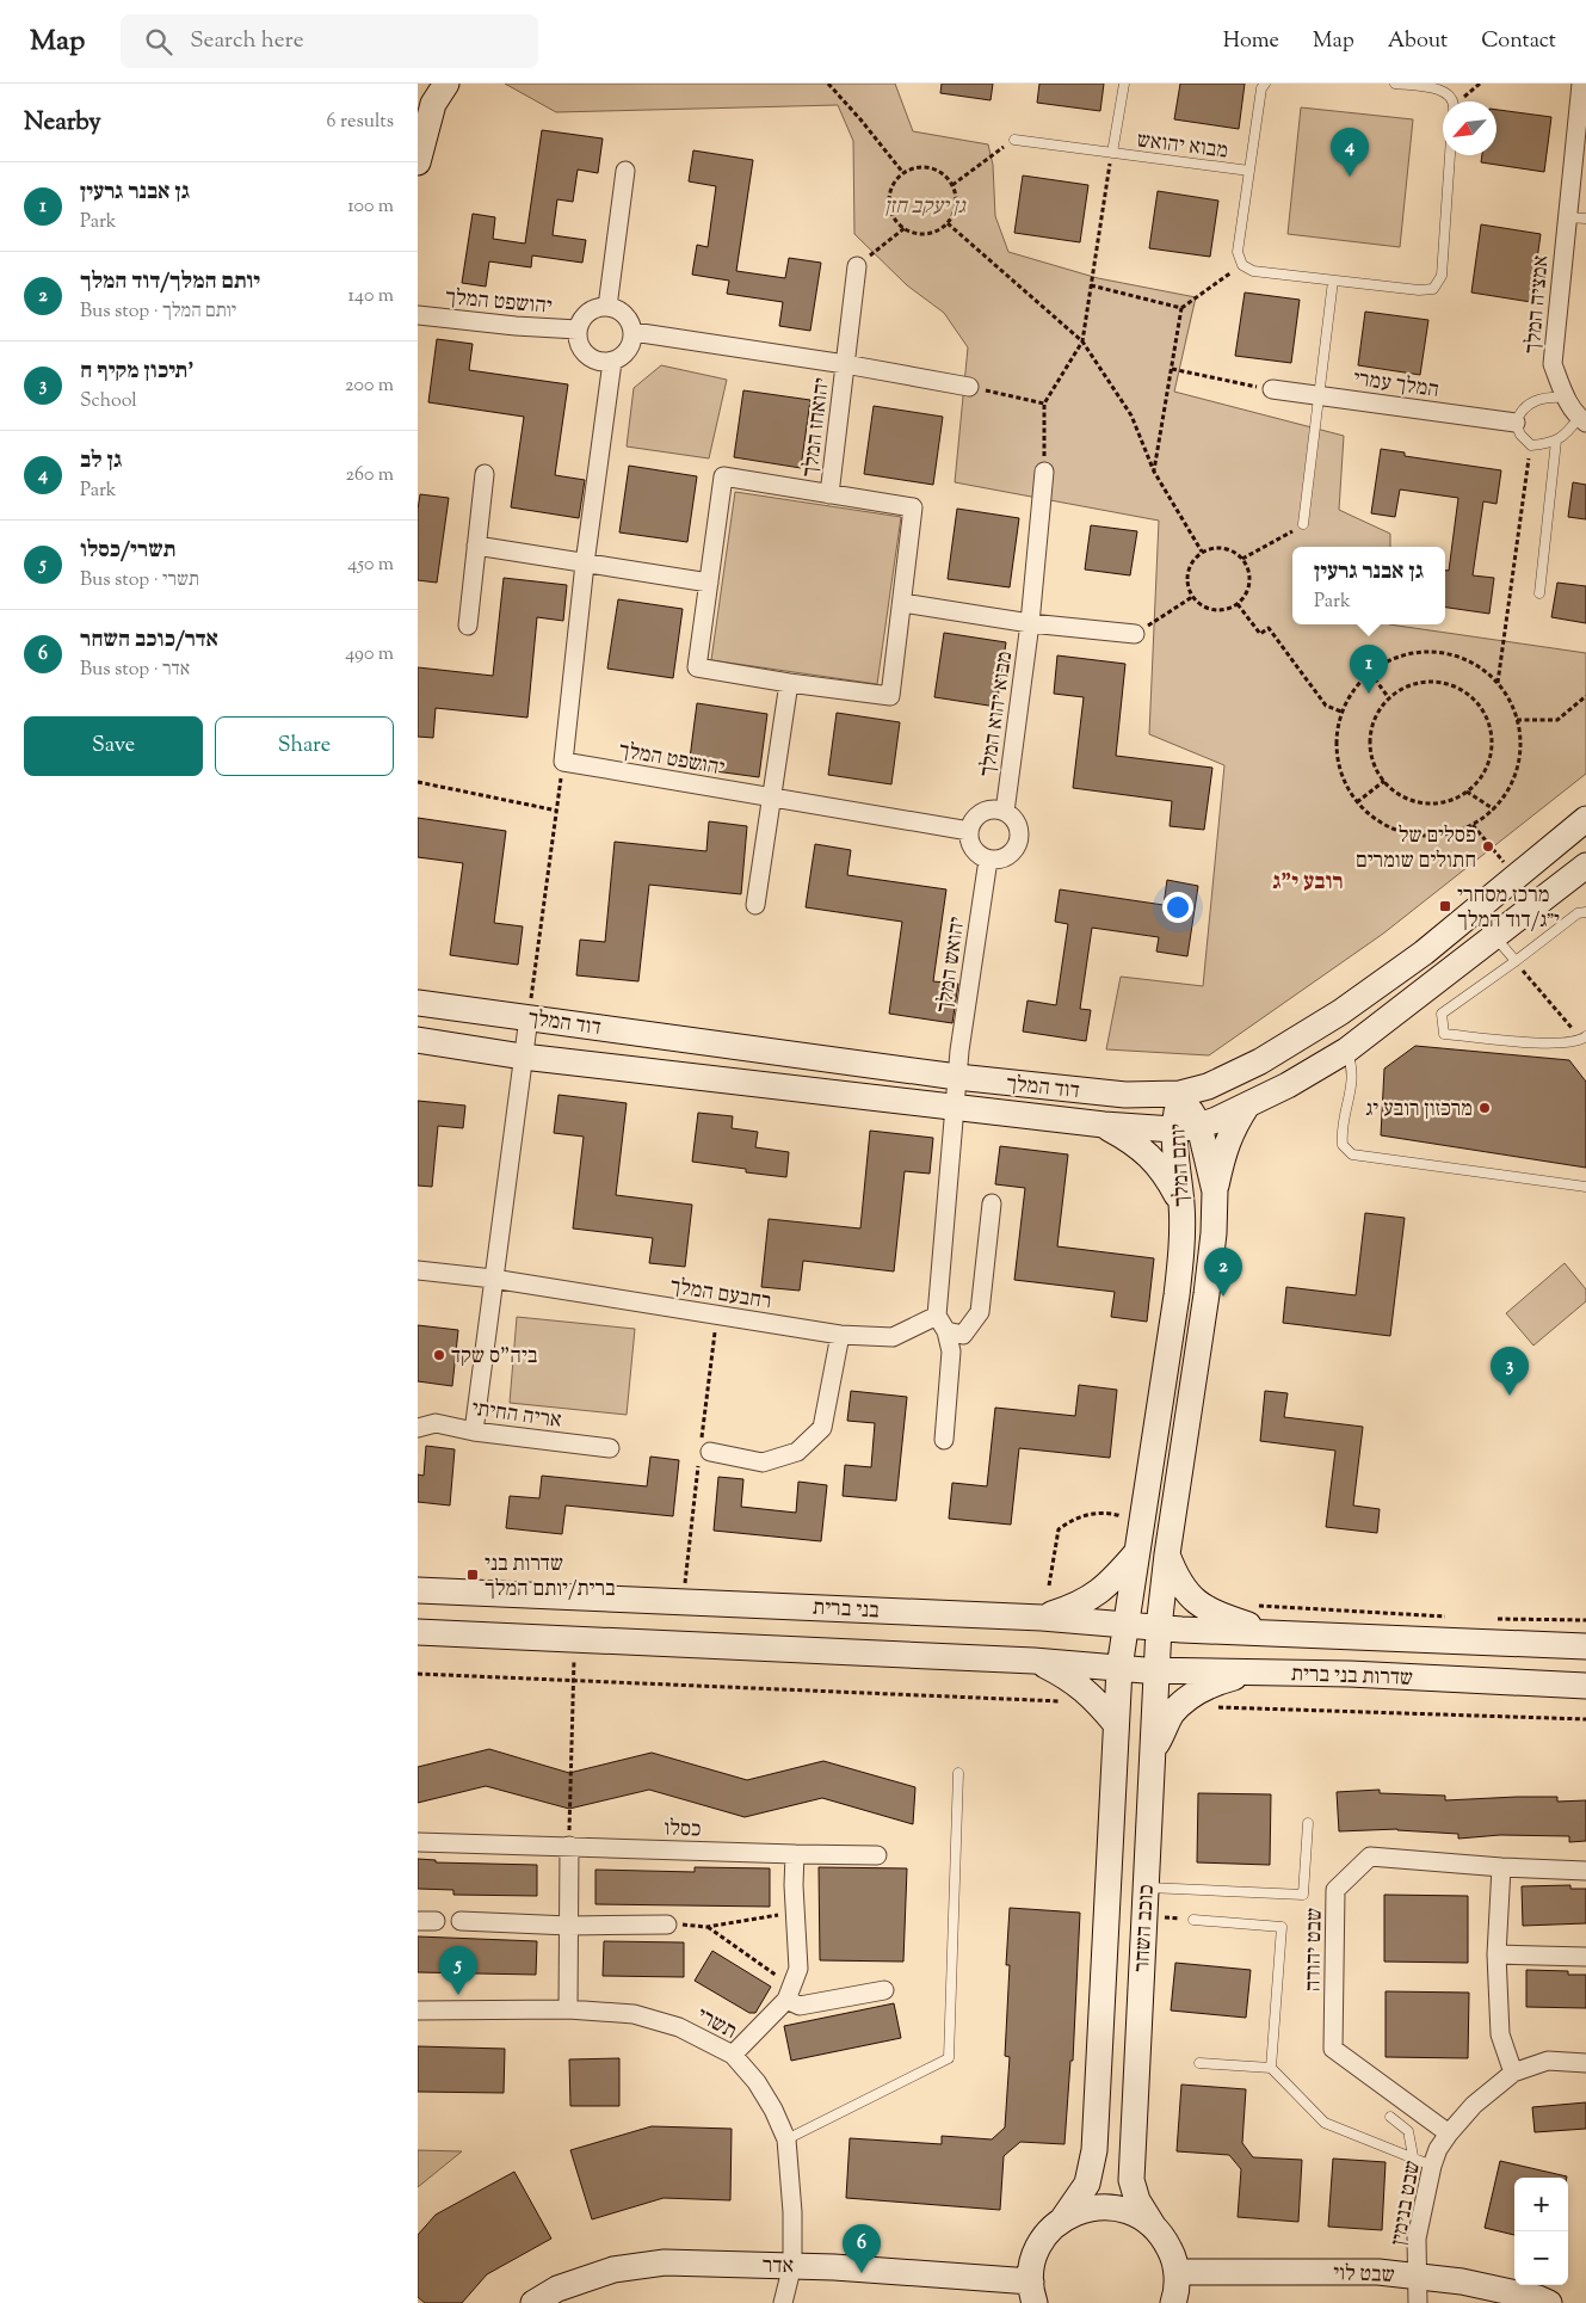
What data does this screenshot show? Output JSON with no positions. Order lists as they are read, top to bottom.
{
  "streets": {
    "street": [
      "יהושפט המלך",
      "אמציה המלך",
      "המלך עמרי",
      "יהואחז המלך",
      "מבוא יהוא המלך",
      "יהואש המלך",
      "דוד המלך",
      "יותם המלך",
      "רחבעם המלך",
      "אריה החיתי",
      "בני ברית",
      "שדרות בני ברית",
      "כסלו",
      "כוכב השחר",
      "שבט יהודה",
      "תשרי",
      "שבט בנימין",
      "אדר",
      "שבט לוי"
    ],
    "lane": ["מבוא יהואש"]
  },
  "crossings": [
    ["יהושפט המלך", "יהואחז המלך"],
    ["יהושפט המלך", "מבוא יהוא המלך"],
    ["יהושפט המלך", "יהואש המלך"],
    ["אמציה המלך", "המלך עמרי"],
    ["מבוא יהוא המלך", "יהואש המלך"],
    ["יהואש המלך", "דוד המלך"],
    ["דוד המלך", "יותם המלך"],
    ["יותם המלך", "בני ברית"],
    ["יותם המלך", "שדרות בני ברית"],
    ["יותם המלך", "כוכב השחר"],
    ["בני ברית", "שדרות בני ברית"],
    ["בני ברית", "כוכב השחר"],
    ["שדרות בני ברית", "כוכב השחר"],
    ["כוכב השחר", "שבט לוי"],
    ["שבט יהודה", "שבט בנימין"],
    ["תשרי", "אדר"],
    ["שבט בנימין", "שבט לוי"]
  ],
  "districts": ["רובע י\"ג"],
  "parks": ["גן יעקב חזן"],
  "places": {
    "other": ["פסלים של חתולים שומרים", "מרכזון רובע יג", "ביה\"ס שקד"],
    "transit": ["מרכז מסחרי י״ג/דוד המלך", "שדרות בני ברית/יותם המלך"]
  },
  "north": "bottom left",
  "page": {
    "header": "Map",
    "search": "Search here",
    "nav": [
      "Home",
      "Map",
      "About",
      "Contact"
    ],
    "heading": ["Nearby", "6 results"],
    "pins": [
      "4",
      "1",
      "2",
      "3",
      "5",
      "6"
    ],
    "list": [
      {
        "mark": "1",
        "name": "גן אבנר גרעין",
        "note": "Park",
        "value": "100 m"
      },
      {
        "mark": "2",
        "name": "יותם המלך/דוד המלך",
        "note": "Bus stop · יותם המלך",
        "value": "140 m"
      },
      {
        "mark": "3",
        "name": "תיכון מקיף ח'",
        "note": "School",
        "value": "200 m"
      },
      {
        "mark": "4",
        "name": "גן לב",
        "note": "Park",
        "value": "260 m"
      },
      {
        "mark": "5",
        "name": "תשרי/כסלו",
        "note": "Bus stop · תשרי",
        "value": "450 m"
      },
      {
        "mark": "6",
        "name": "אדר/כוכב השחר",
        "note": "Bus stop · אדר",
        "value": "490 m"
      }
    ],
    "popup": ["גן אבנר גרעין", "Park"],
    "buttons": ["Save", "Share"],
    "map_buttons": ["+", "−"]
  }
}
